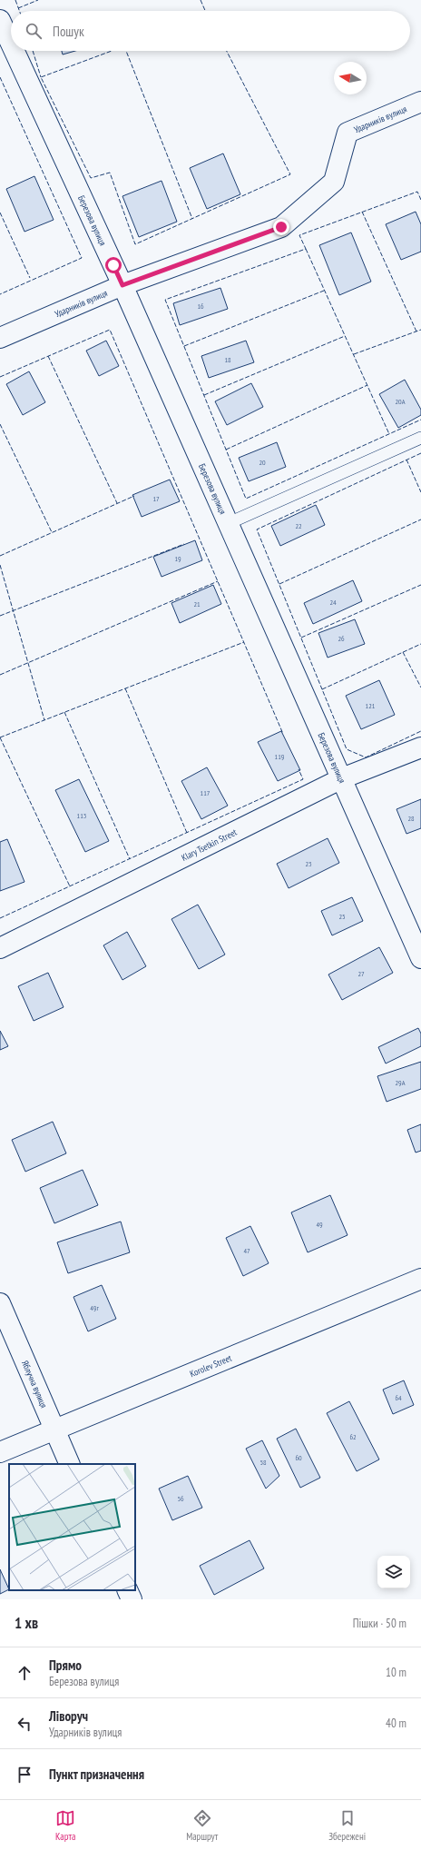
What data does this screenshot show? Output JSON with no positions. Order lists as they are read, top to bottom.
{
  "streets": {
    "street": [
      "Ударників вулиця",
      "Березова вулиця",
      "Klary Tsetkin Street",
      "Korolev Street",
      "Яблучна вулиця"
    ]
  },
  "crossings": [
    ["Ударників вулиця", "Березова вулиця"],
    ["Березова вулиця", "Klary Tsetkin Street"],
    ["Korolev Street", "Яблучна вулиця"]
  ],
  "house_numbers": [
    "16",
    "18",
    "20А",
    "20",
    "17",
    "22",
    "19",
    "24",
    "21",
    "26",
    "121",
    "119",
    "117",
    "113",
    "28",
    "23",
    "25",
    "27",
    "29А",
    "49",
    "47",
    "49г",
    "64",
    "62",
    "60",
    "58",
    "56"
  ],
  "north": "left",
  "page": {
    "search": "Пошук",
    "heading": ["1 хв", "Пішки · 50 m"],
    "list": [
      ["Прямо", "Березова вулиця", "10 m"],
      ["Ліворуч", "Ударників вулиця", "40 m"],
      "Пункт призначення"
    ],
    "nav": ["Карта", "Маршрут", "Збережені"]
  }
}
